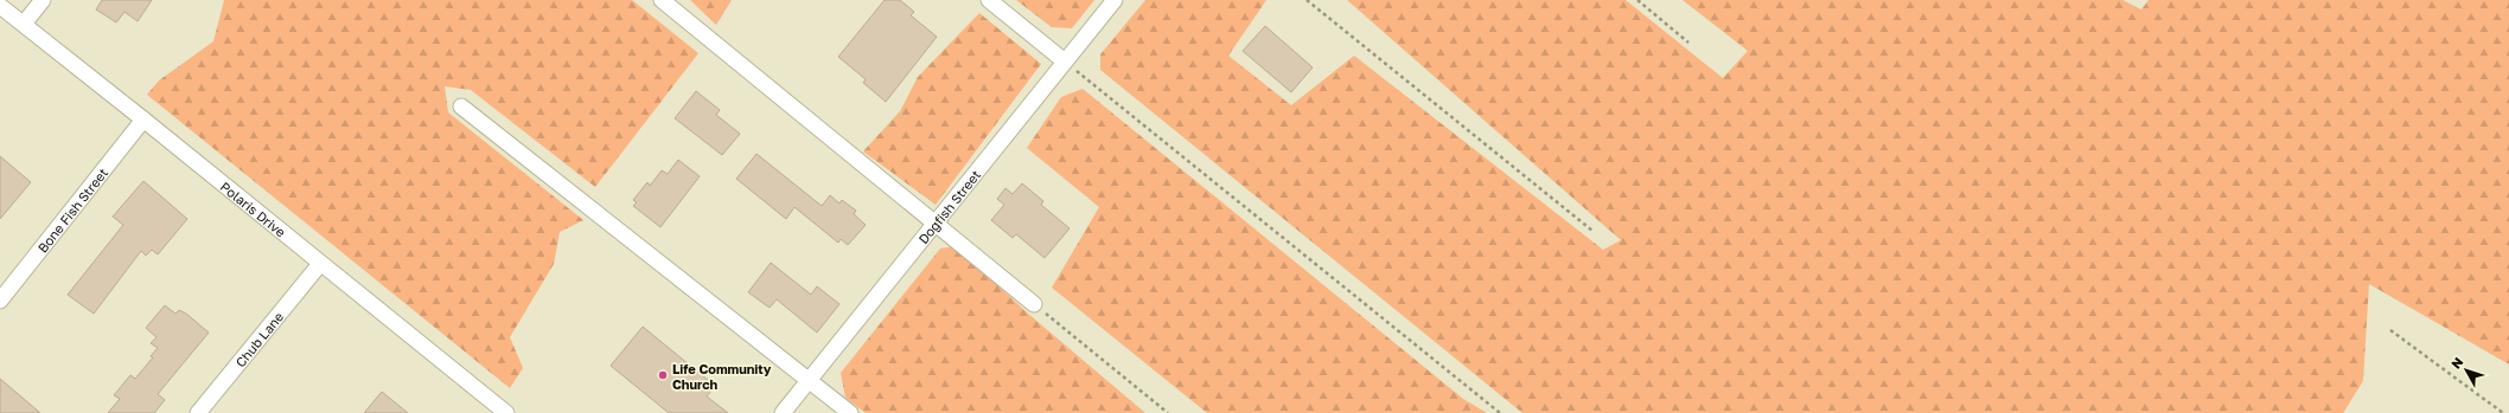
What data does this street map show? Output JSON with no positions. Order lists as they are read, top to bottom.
{
  "streets": {
    "street": [
      "Dogfish Street",
      "Polaris Drive",
      "Bone Fish Street",
      "Chub Lane"
    ]
  },
  "crossings": [
    ["Polaris Drive", "Bone Fish Street"],
    ["Polaris Drive", "Chub Lane"]
  ],
  "places": ["Life Community Church"],
  "north": "top left"
}
